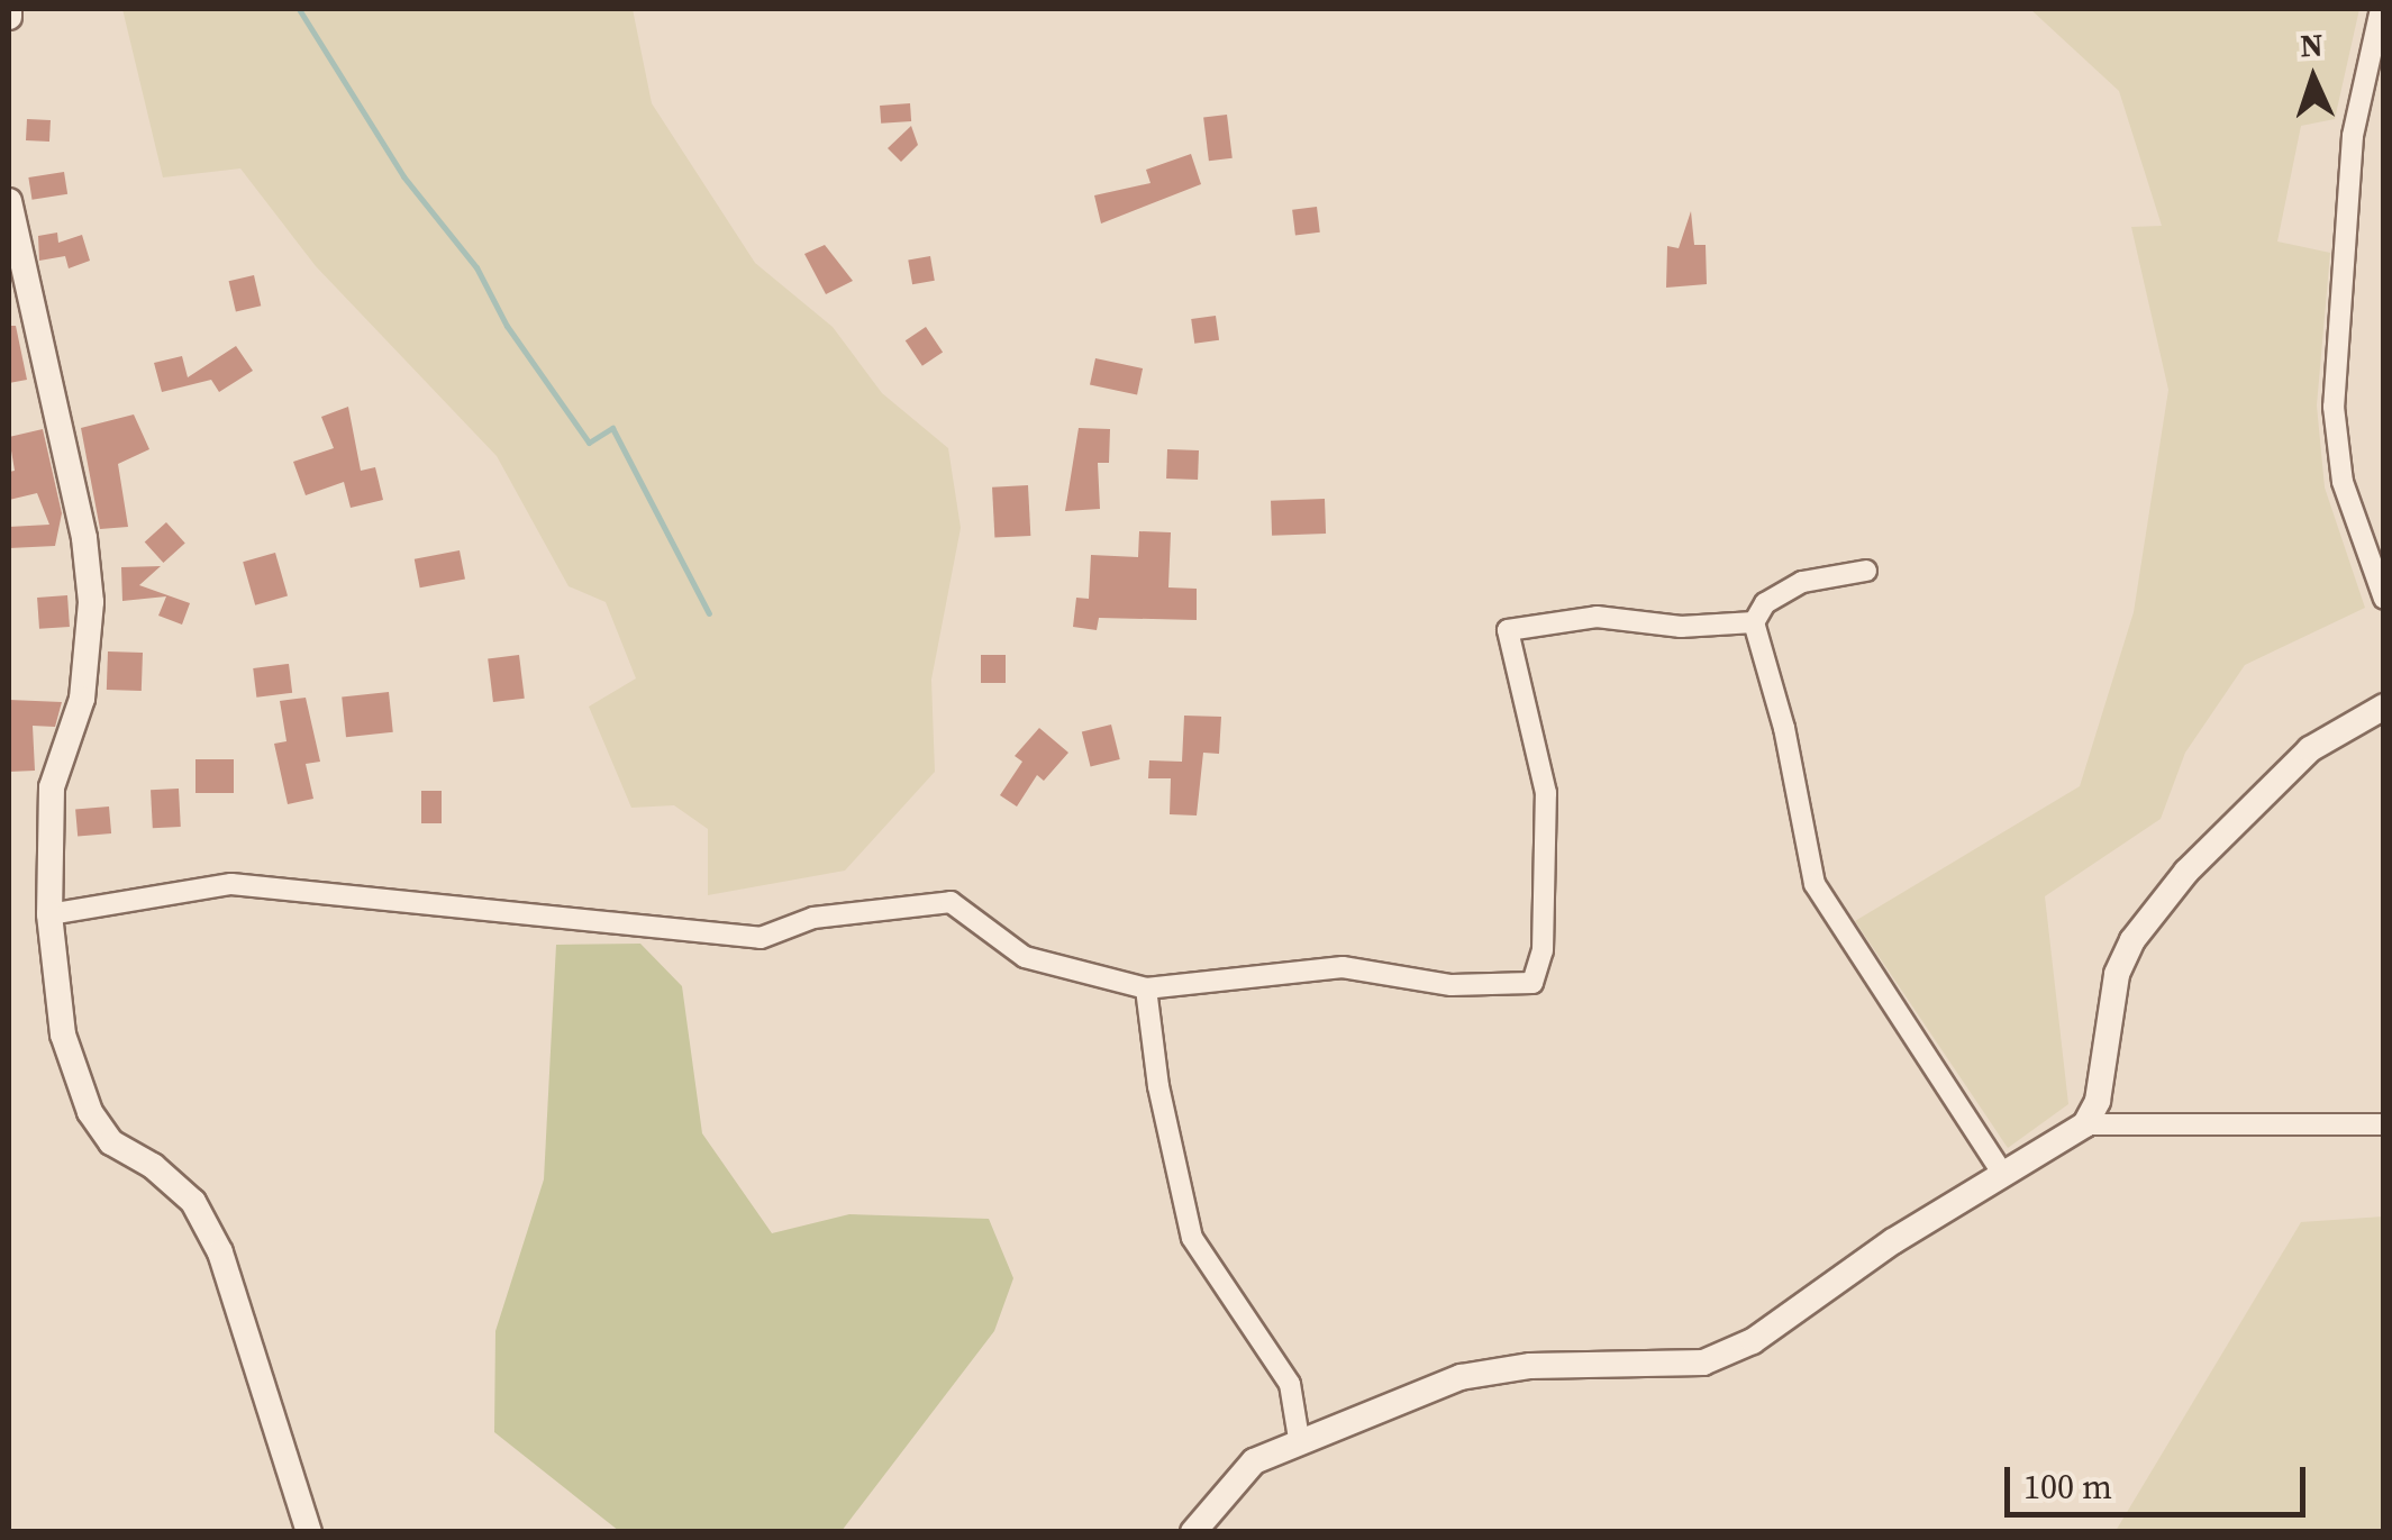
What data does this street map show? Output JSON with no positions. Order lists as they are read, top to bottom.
{
  "scale_bar": "100 m",
  "north": "top"
}
